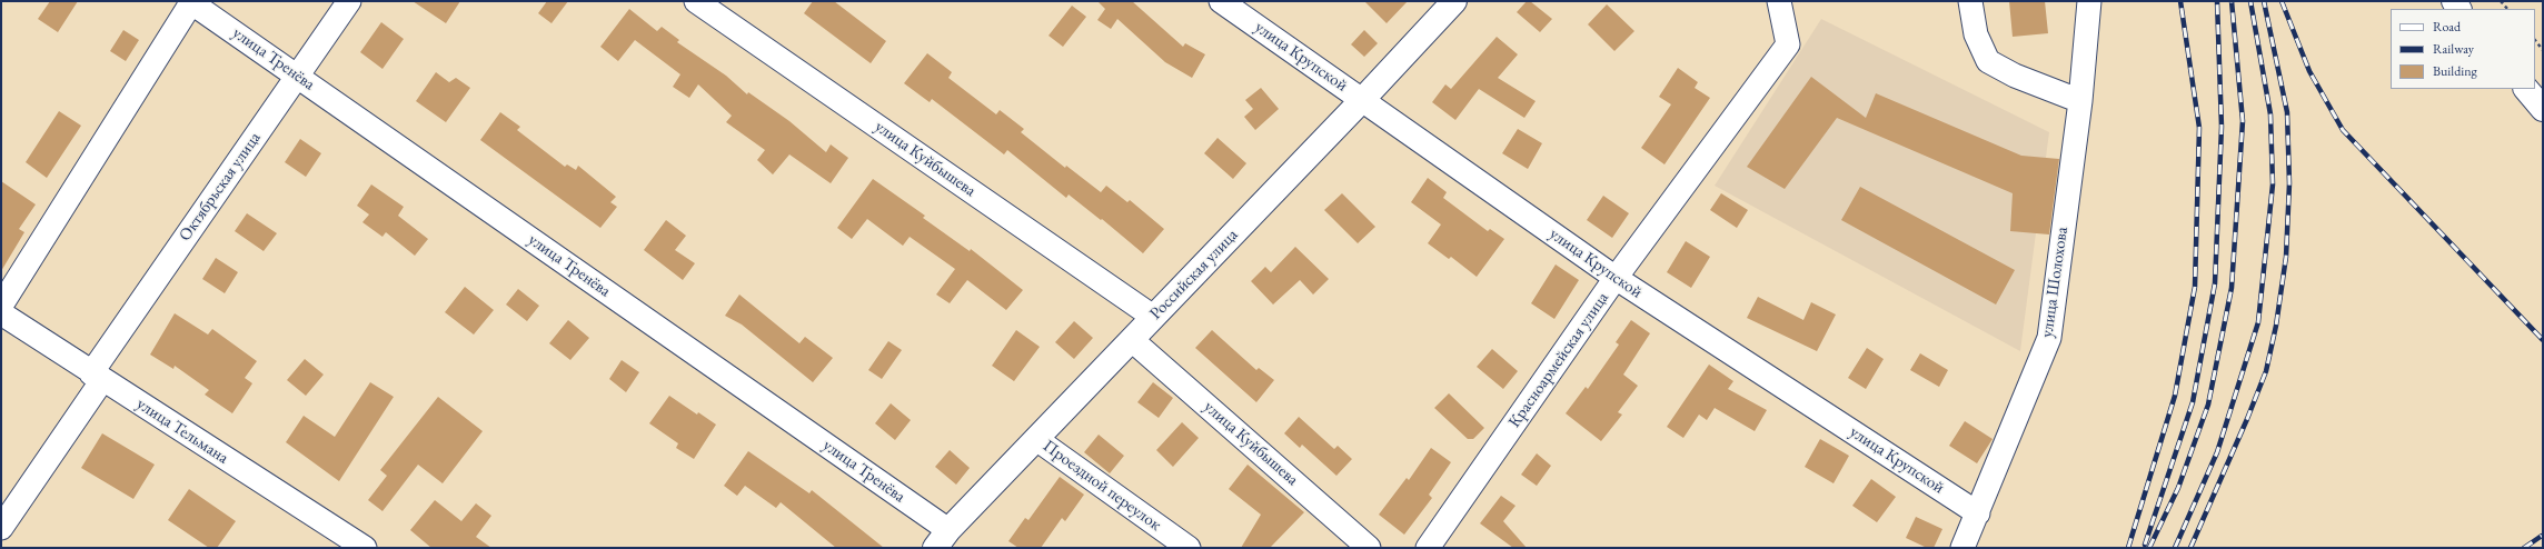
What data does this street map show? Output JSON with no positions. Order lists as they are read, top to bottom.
{
  "streets": {
    "main road": ["Российская улица"],
    "street": [
      "улица Крупской",
      "улица Тренёва",
      "улица Куйбышева",
      "Октябрьская улица",
      "улица Шолохова",
      "Красноармейская улица",
      "улица Тельмана",
      "Проездной переулок"
    ]
  },
  "crossings": [
    ["улица Крупской", "Российская улица"],
    ["улица Крупской", "улица Шолохова"],
    ["улица Крупской", "Красноармейская улица"],
    ["улица Тренёва", "Октябрьская улица"],
    ["улица Тренёва", "Российская улица"],
    ["улица Куйбышева", "Российская улица"],
    ["Октябрьская улица", "улица Тельмана"],
    ["Российская улица", "Проездной переулок"]
  ],
  "legend": ["Road", "Railway", "Building"]
}
